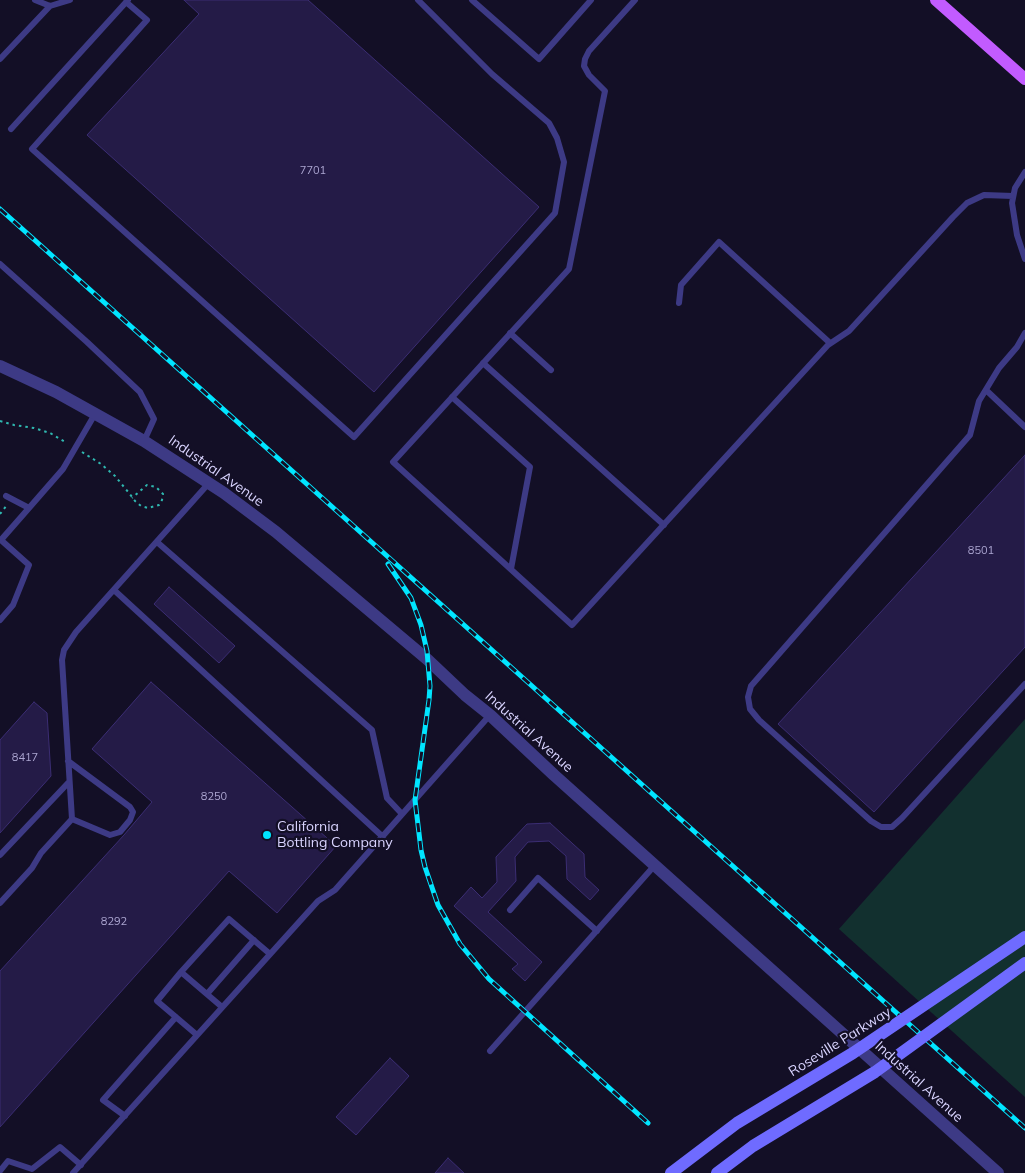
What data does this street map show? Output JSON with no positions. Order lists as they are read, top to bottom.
{
  "streets": {
    "main road": ["Roseville Parkway"],
    "street": ["Industrial Avenue"]
  },
  "places": ["California Bottling Company"],
  "house_numbers": [
    "7701",
    "8501",
    "8417",
    "8250",
    "8292"
  ]
}
